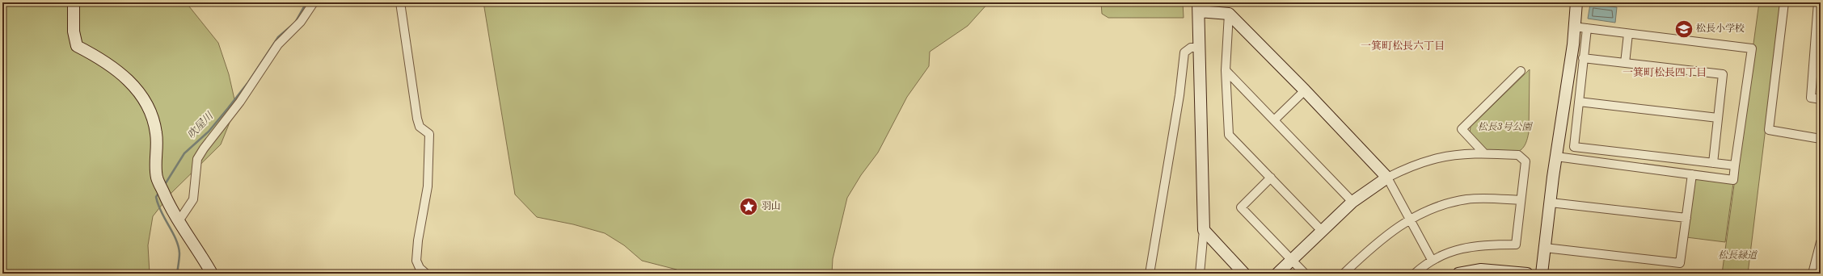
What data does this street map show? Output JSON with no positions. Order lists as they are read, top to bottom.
{
  "districts": ["一箕町松長六丁目", "一箕町松長四丁目"],
  "water": ["吹屋川"],
  "parks": ["松長3号公園", "松長緑道"],
  "places": {
    "school or university": ["松長小学校"],
    "place": ["羽山"]
  }
}
